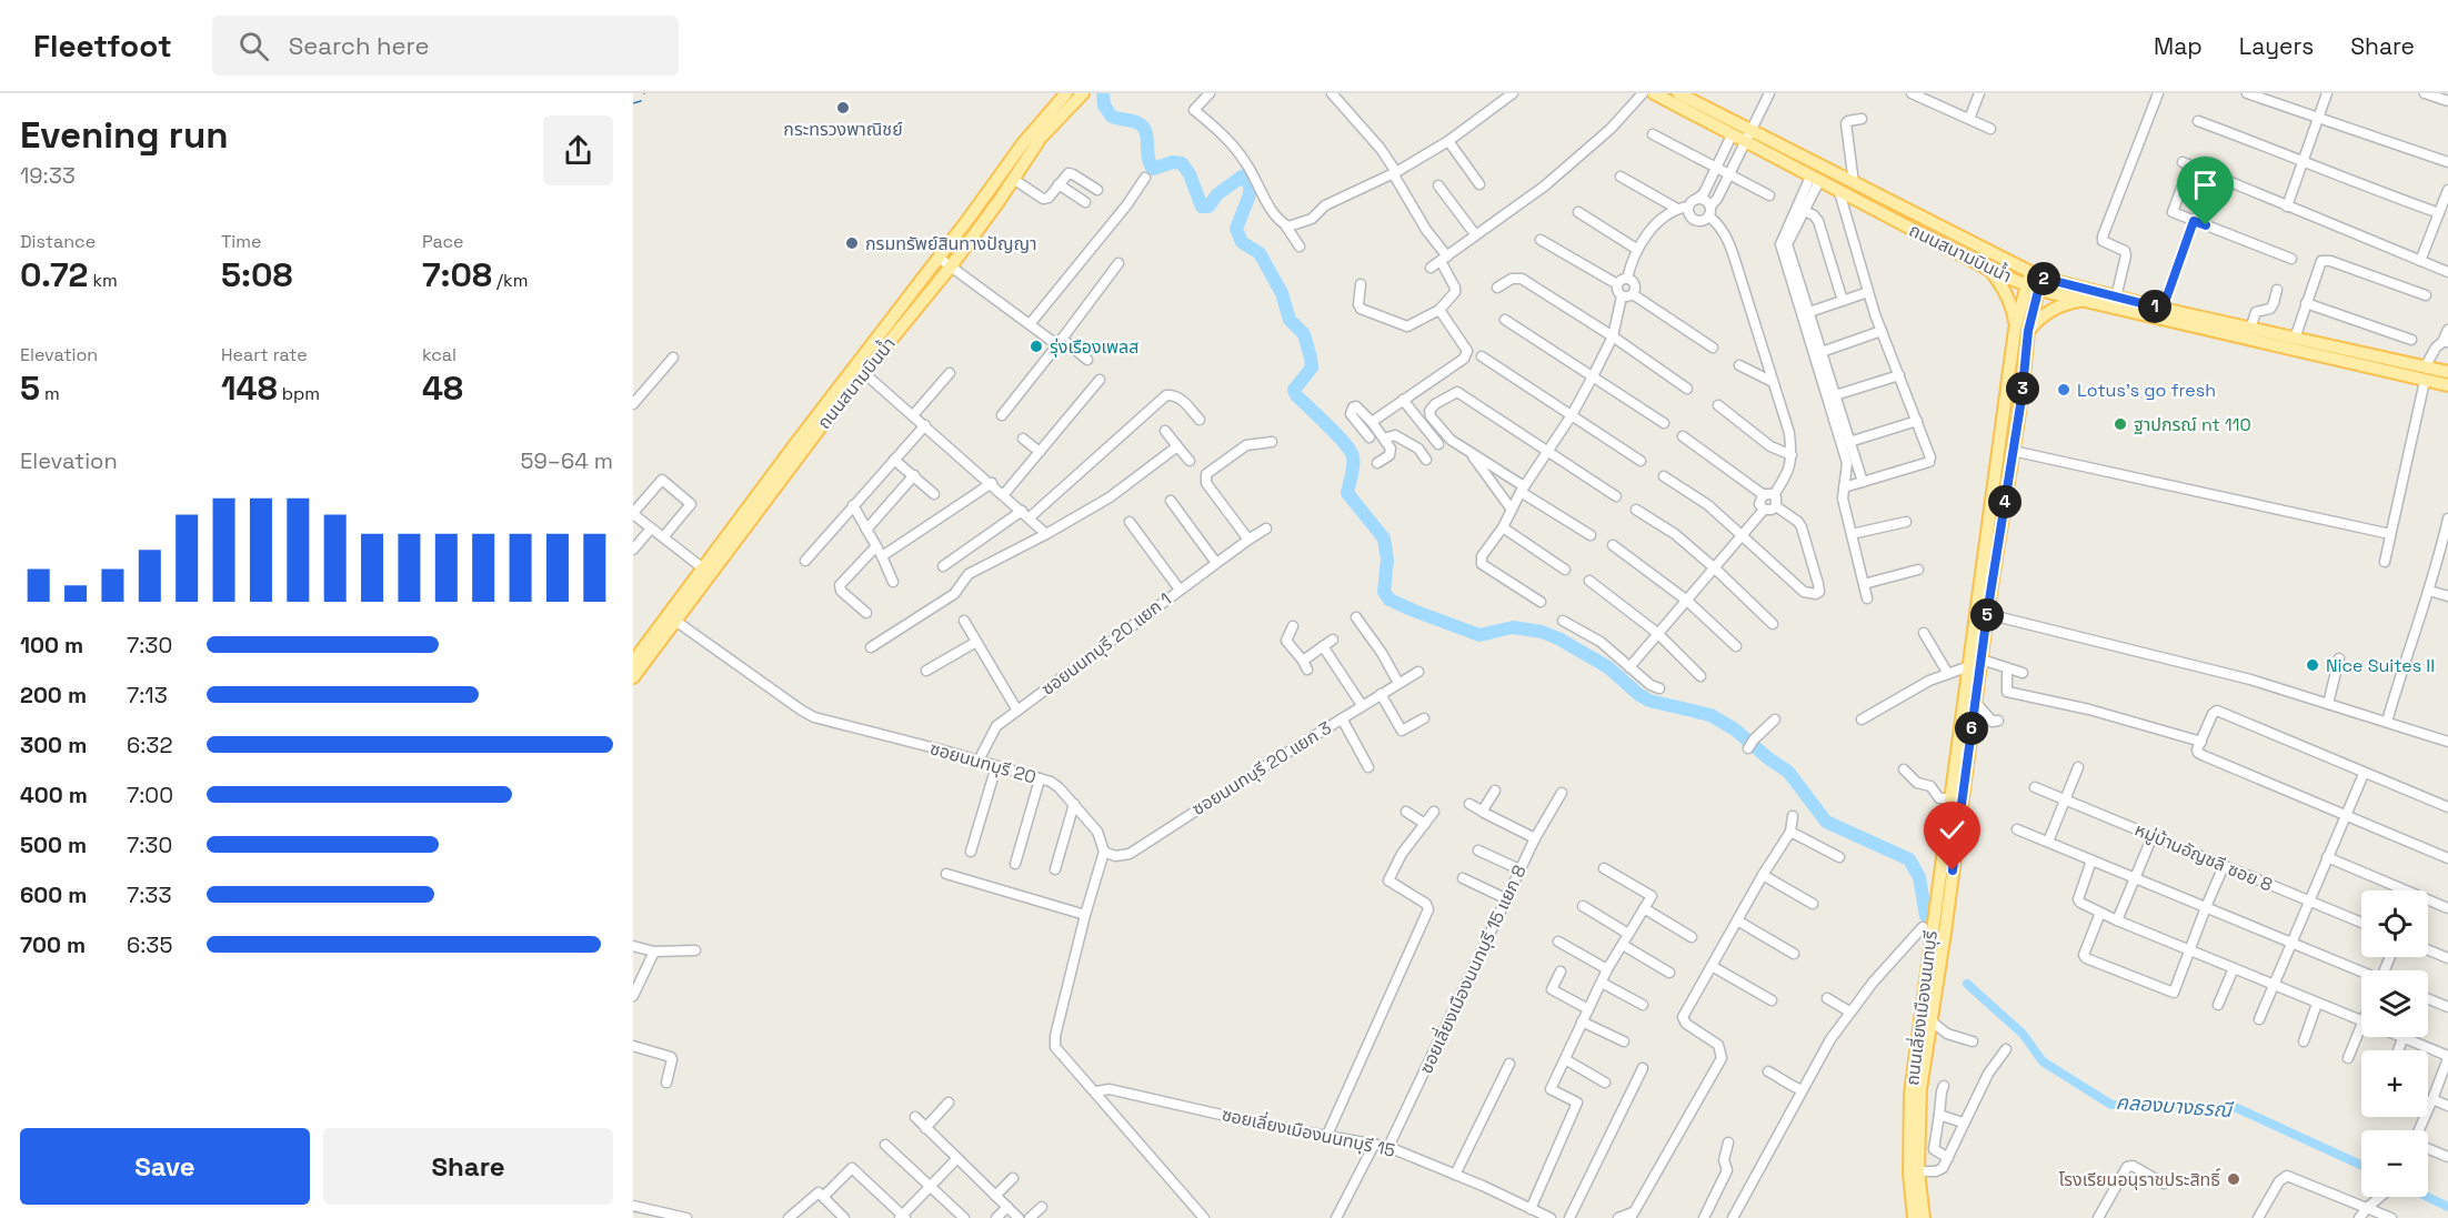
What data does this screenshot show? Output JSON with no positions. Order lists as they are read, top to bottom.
{
  "streets": {
    "main road": ["ถนนสนามบินน้ำ", "ถนนเลี่ยงเมืองนนทบุรี"],
    "street": [
      "ซอยนนทบุรี 20 แยก 1",
      "ซอยนนทบุรี 20",
      "ซอยนนทบุรี 20 แยก 3",
      "หมู่บ้านอัญชลี ซอย 8",
      "ซอยเลี่ยงเมืองนนทบุรี 15 แยก 8",
      "ซอยเลี่ยงเมืองนนทบุรี 15"
    ]
  },
  "crossings": [
    ["ถนนสนามบินน้ำ", "ซอยนนทบุรี 20"],
    ["ถนนสนามบินน้ำ", "ถนนเลี่ยงเมืองนนทบุรี"],
    ["ซอยนนทบุรี 20 แยก 1", "ซอยนนทบุรี 20"],
    ["ซอยนนทบุรี 20", "ซอยนนทบุรี 20 แยก 3"],
    ["ซอยเลี่ยงเมืองนนทบุรี 15 แยก 8", "ซอยเลี่ยงเมืองนนทบุรี 15"]
  ],
  "water": ["คลองบางธรณี"],
  "places": [
    "กระทรวงพาณิชย์",
    "กรมทรัพย์สินทางปัญญา",
    "รุ่งเรืองเพลส",
    "Lotus's go fresh",
    "ฐาปกรณ์ nt 110",
    "Nice Suites II",
    "โรงเรียนอนุราชประสิทธิ์"
  ],
  "page": {
    "header": "Fleetfoot",
    "search": "Search here",
    "nav": ["Map", "Layers", "Share"],
    "heading": ["Evening run", "19:33"],
    "stats": [
      ["Distance", "0.72 km"],
      ["Time", "5:08"],
      ["Pace", "7:08 /km"],
      ["Elevation", "5 m"],
      ["Heart rate", "148 bpm"],
      ["kcal", "48"]
    ],
    "pins": [
      "2",
      "1",
      "3",
      "4",
      "5",
      "6"
    ],
    "chart": ["Elevation", "59–64 m"],
    "list": [
      {
        "name": "100 m",
        "note": "7:30"
      },
      {
        "name": "200 m",
        "note": "7:13"
      },
      {
        "name": "300 m",
        "note": "6:32"
      },
      {
        "name": "400 m",
        "note": "7:00"
      },
      {
        "name": "500 m",
        "note": "7:30"
      },
      {
        "name": "600 m",
        "note": "7:33"
      },
      {
        "name": "700 m",
        "note": "6:35"
      }
    ],
    "map_buttons": ["+", "−"],
    "buttons": ["Save", "Share"]
  }
}
